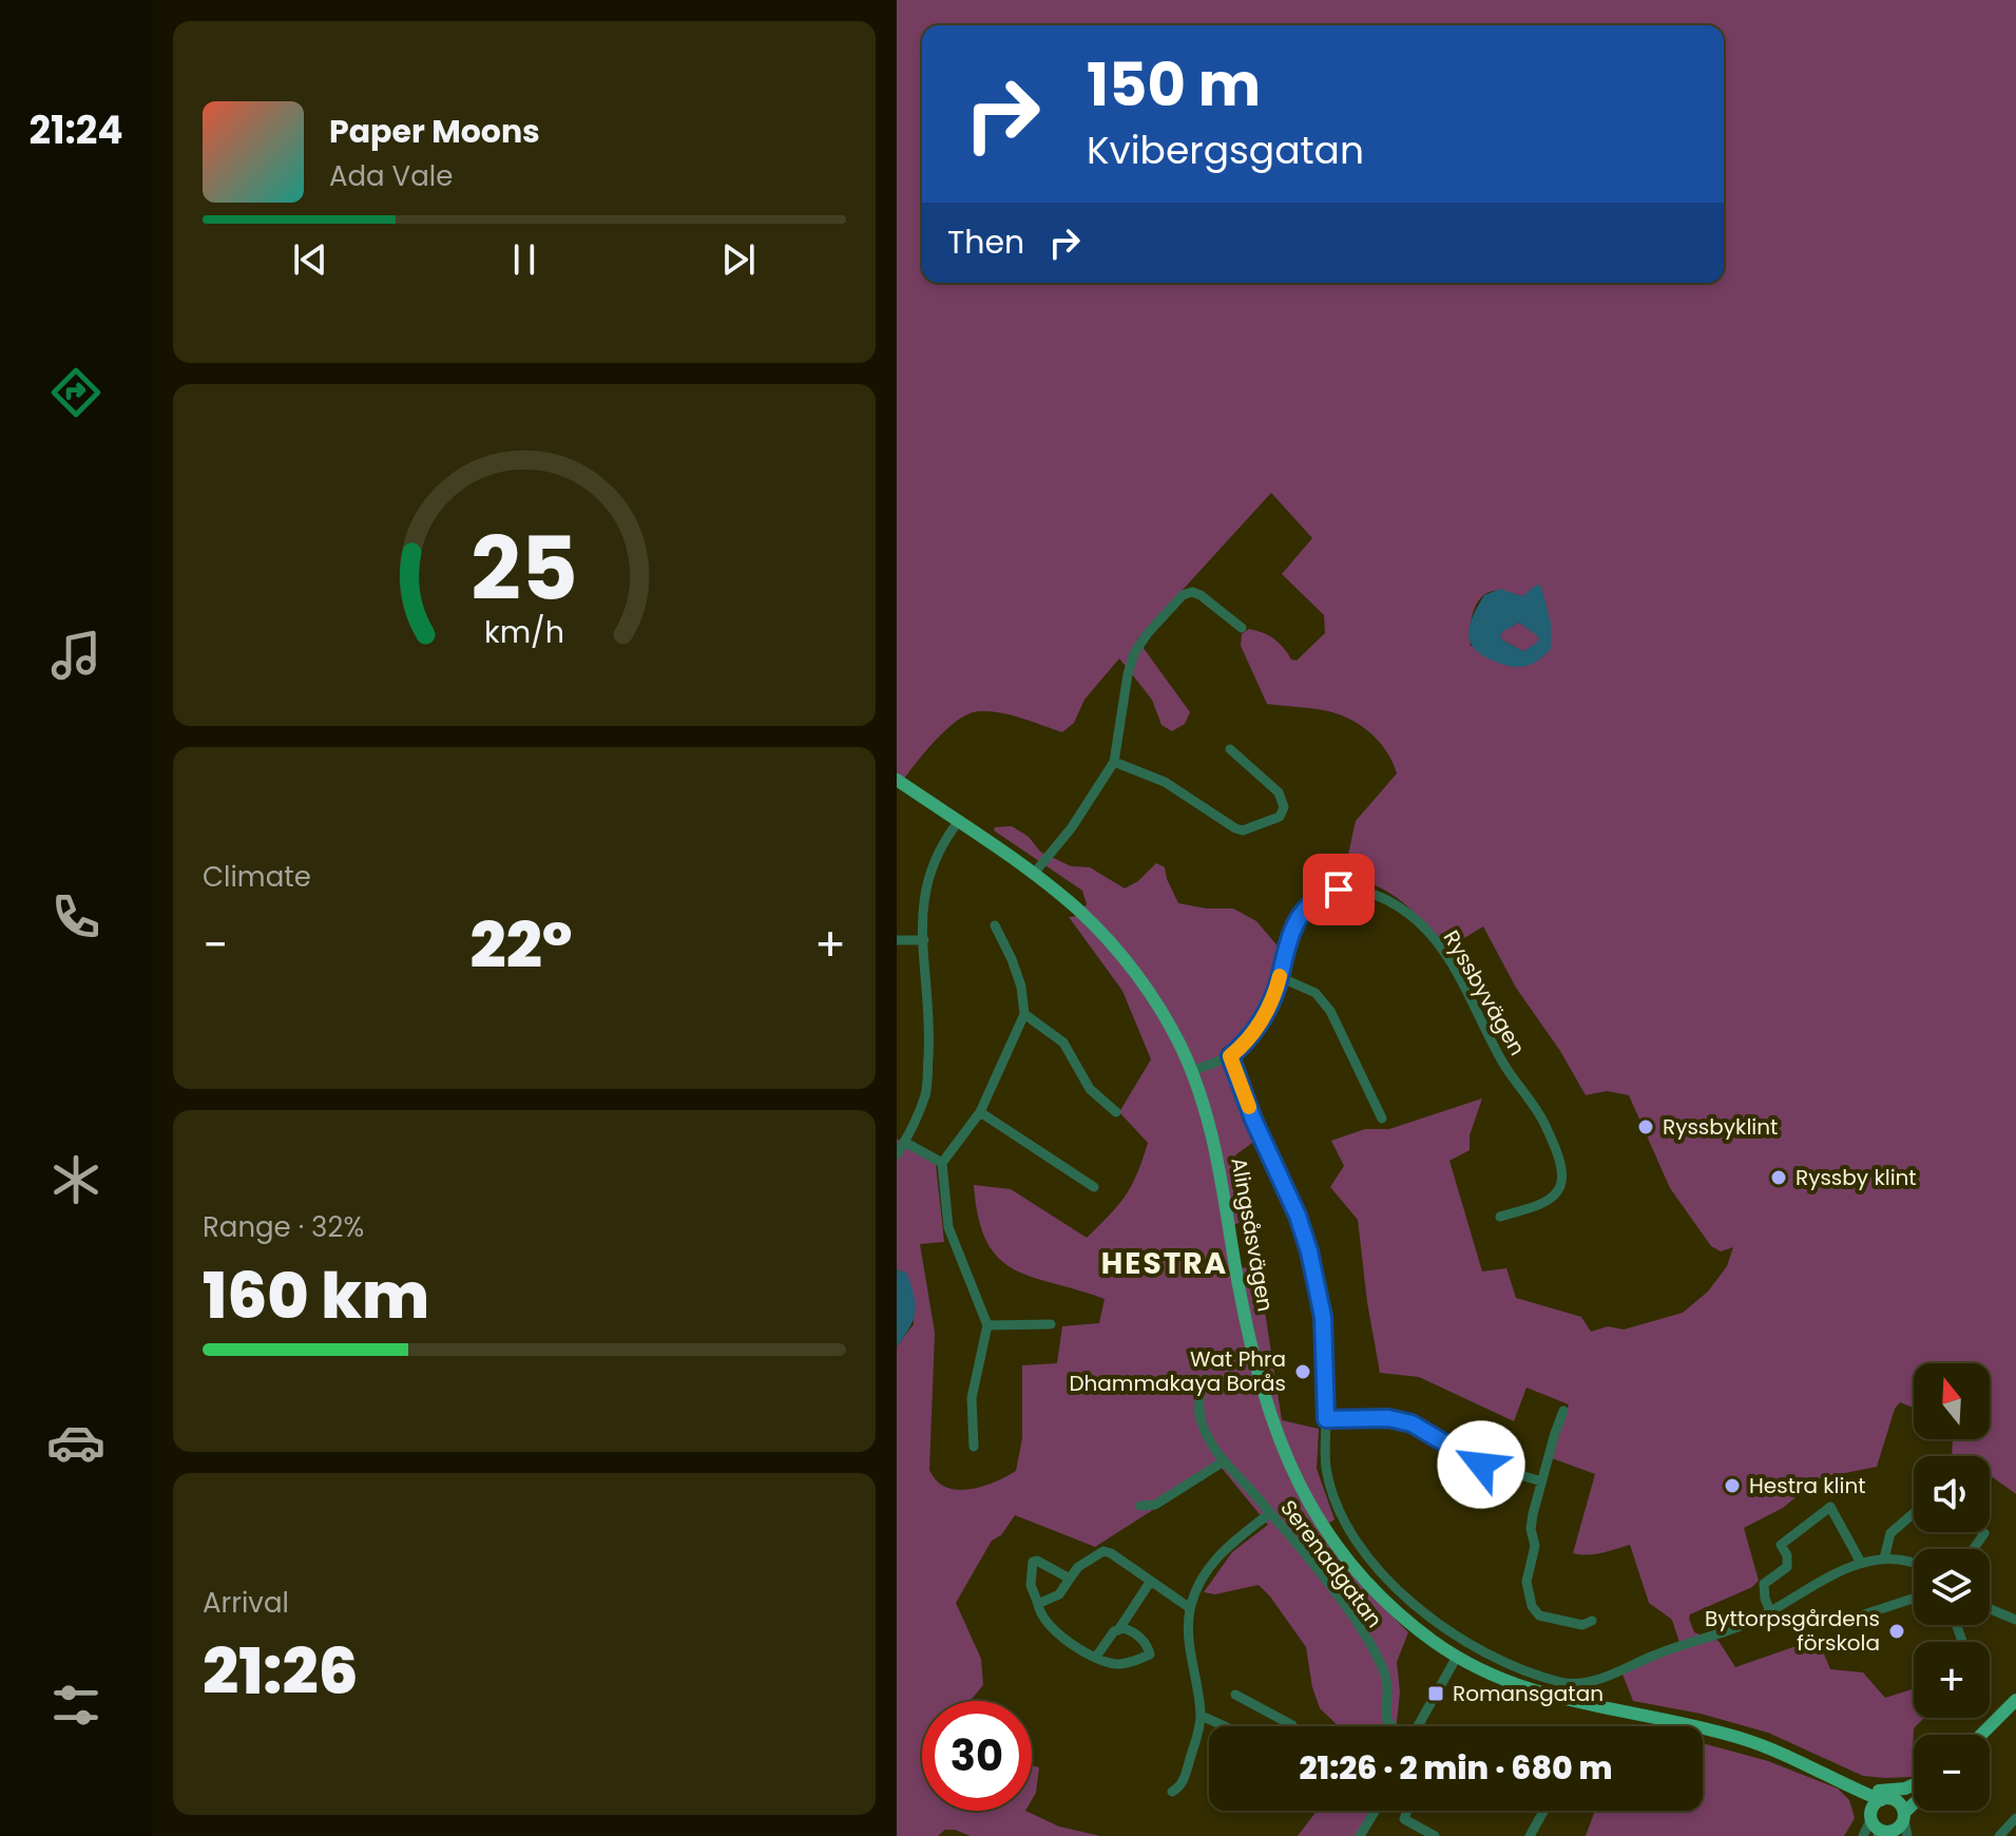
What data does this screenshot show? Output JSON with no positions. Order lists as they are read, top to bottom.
{
  "streets": {
    "main road": ["Alingsåsvägen"],
    "street": ["Ryssbyvägen", "Serenadgatan"]
  },
  "crossings": [
    ["Ryssbyvägen", "Alingsåsvägen"]
  ],
  "districts": ["HESTRA"],
  "places": {
    "other": [
      "Ryssbyklint",
      "Ryssby klint",
      "Wat Phra Dhammakaya Borås",
      "Hestra klint",
      "Byttorpsgårdens förskola"
    ],
    "transit": ["Romansgatan"]
  },
  "north": "top",
  "page": {
    "tabs": "21:24",
    "turn": ["150 m", "Kvibergsgatan"],
    "song": ["Paper Moons", "Ada Vale"],
    "then": "Then",
    "tile": [
      "Climate",
      ["Range · 32%", "160 km"],
      ["Arrival", "21:26"]
    ],
    "heat": ["−", "22°", "+"],
    "map_buttons": ["+", "−"],
    "limit": "30",
    "trip": "21:26 · 2 min · 680 m",
    "gauge": ["25", "km/h"]
  }
}
